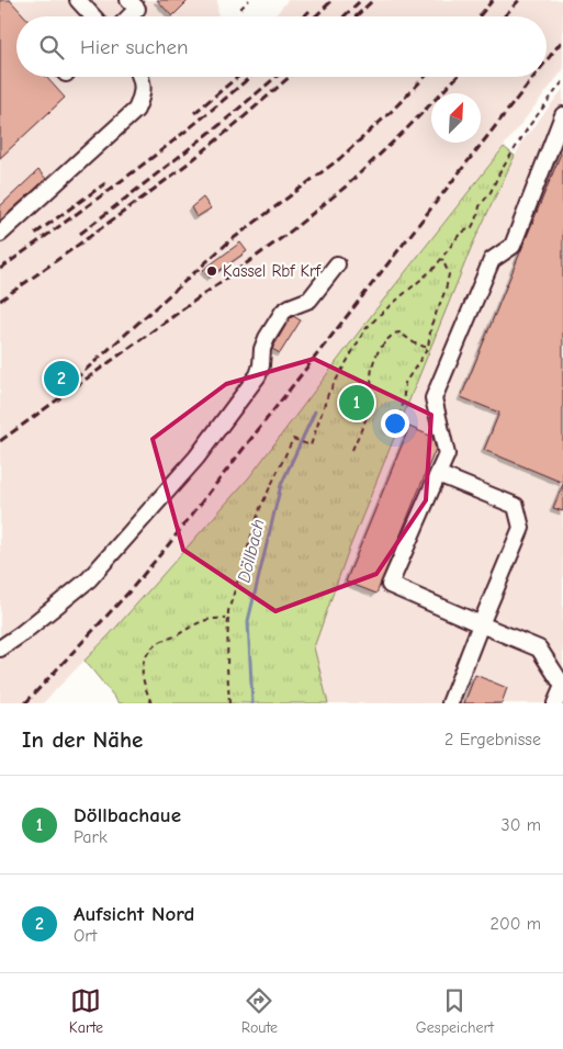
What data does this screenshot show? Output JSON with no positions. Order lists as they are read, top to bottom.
{
  "water": ["Döllbach"],
  "places": ["Kassel Rbf Krf"],
  "north": "top right",
  "page": {
    "search": "Hier suchen",
    "pins": ["2", "1"],
    "heading": ["In der Nähe", "2 Ergebnisse"],
    "list": [
      {
        "mark": "1",
        "name": "Döllbachaue",
        "note": "Park",
        "value": "30 m"
      },
      {
        "mark": "2",
        "name": "Aufsicht Nord",
        "note": "Ort",
        "value": "200 m"
      }
    ],
    "nav": ["Karte", "Route", "Gespeichert"]
  }
}
